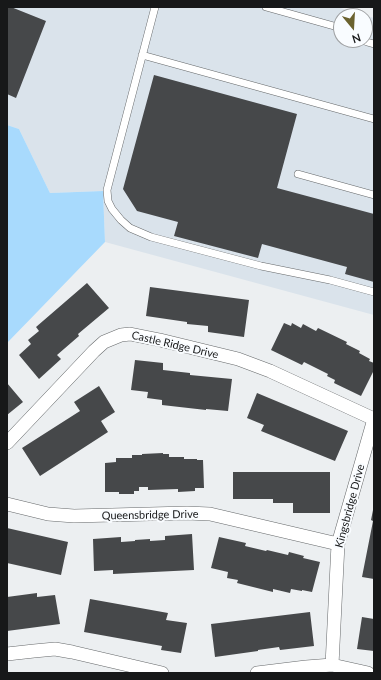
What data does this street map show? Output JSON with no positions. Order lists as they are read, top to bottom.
{
  "streets": {
    "street": ["Castle Ridge Drive", "Kingsbridge Drive", "Queensbridge Drive"]
  },
  "crossings": [
    ["Castle Ridge Drive", "Kingsbridge Drive"],
    ["Kingsbridge Drive", "Queensbridge Drive"]
  ],
  "north": "bottom"
}
